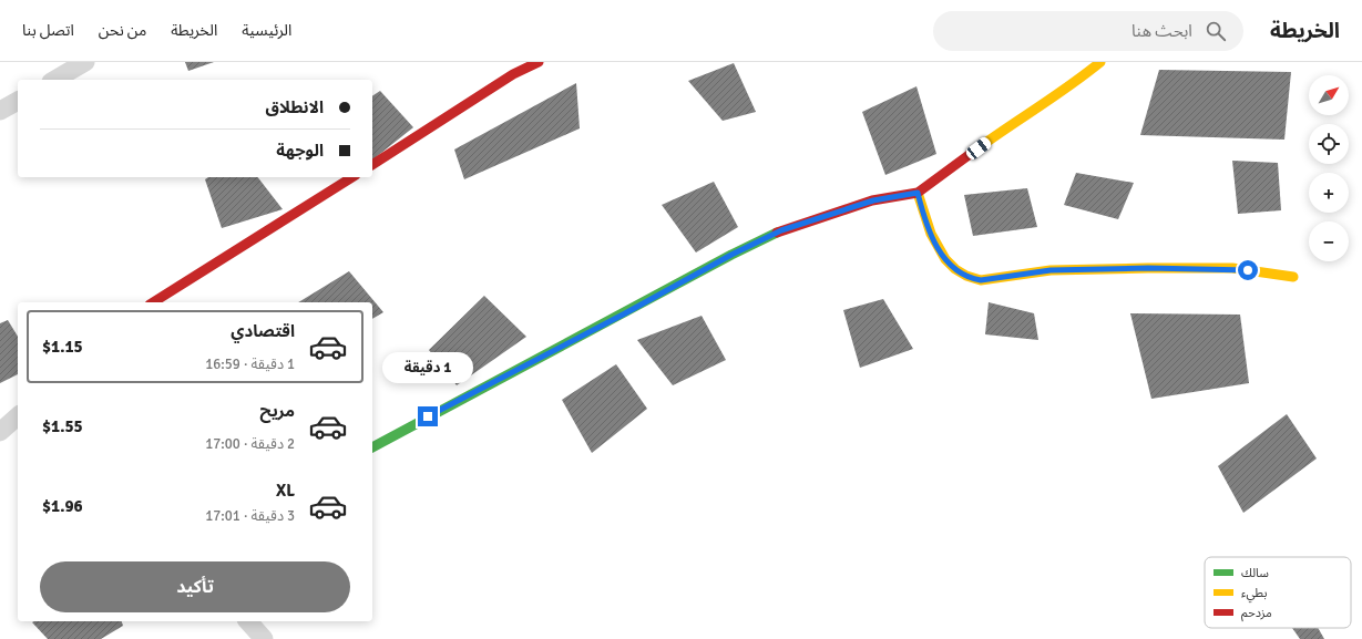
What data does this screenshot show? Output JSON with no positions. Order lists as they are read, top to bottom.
{
  "legend": ["سالك", "بطيء", "مزدحم"],
  "north": "top right",
  "page": {
    "header": "الخريطة",
    "search": "ابحث هنا",
    "nav": [
      "الرئيسية",
      "الخريطة",
      "من نحن",
      "اتصل بنا"
    ],
    "map_buttons": ["+", "−"],
    "banner": ["الانطلاق", "الوجهة"],
    "list": [
      {
        "name": "اقتصادي",
        "note": "1 دقيقة · 16:59",
        "value": "$1.15"
      },
      {
        "name": "مريح",
        "note": "2 دقيقة · 17:00",
        "value": "$1.55"
      },
      {
        "name": "XL",
        "note": "3 دقيقة · 17:01",
        "value": "$1.96"
      }
    ],
    "bubble": "1 دقيقة",
    "buttons": "تأكيد"
  }
}
